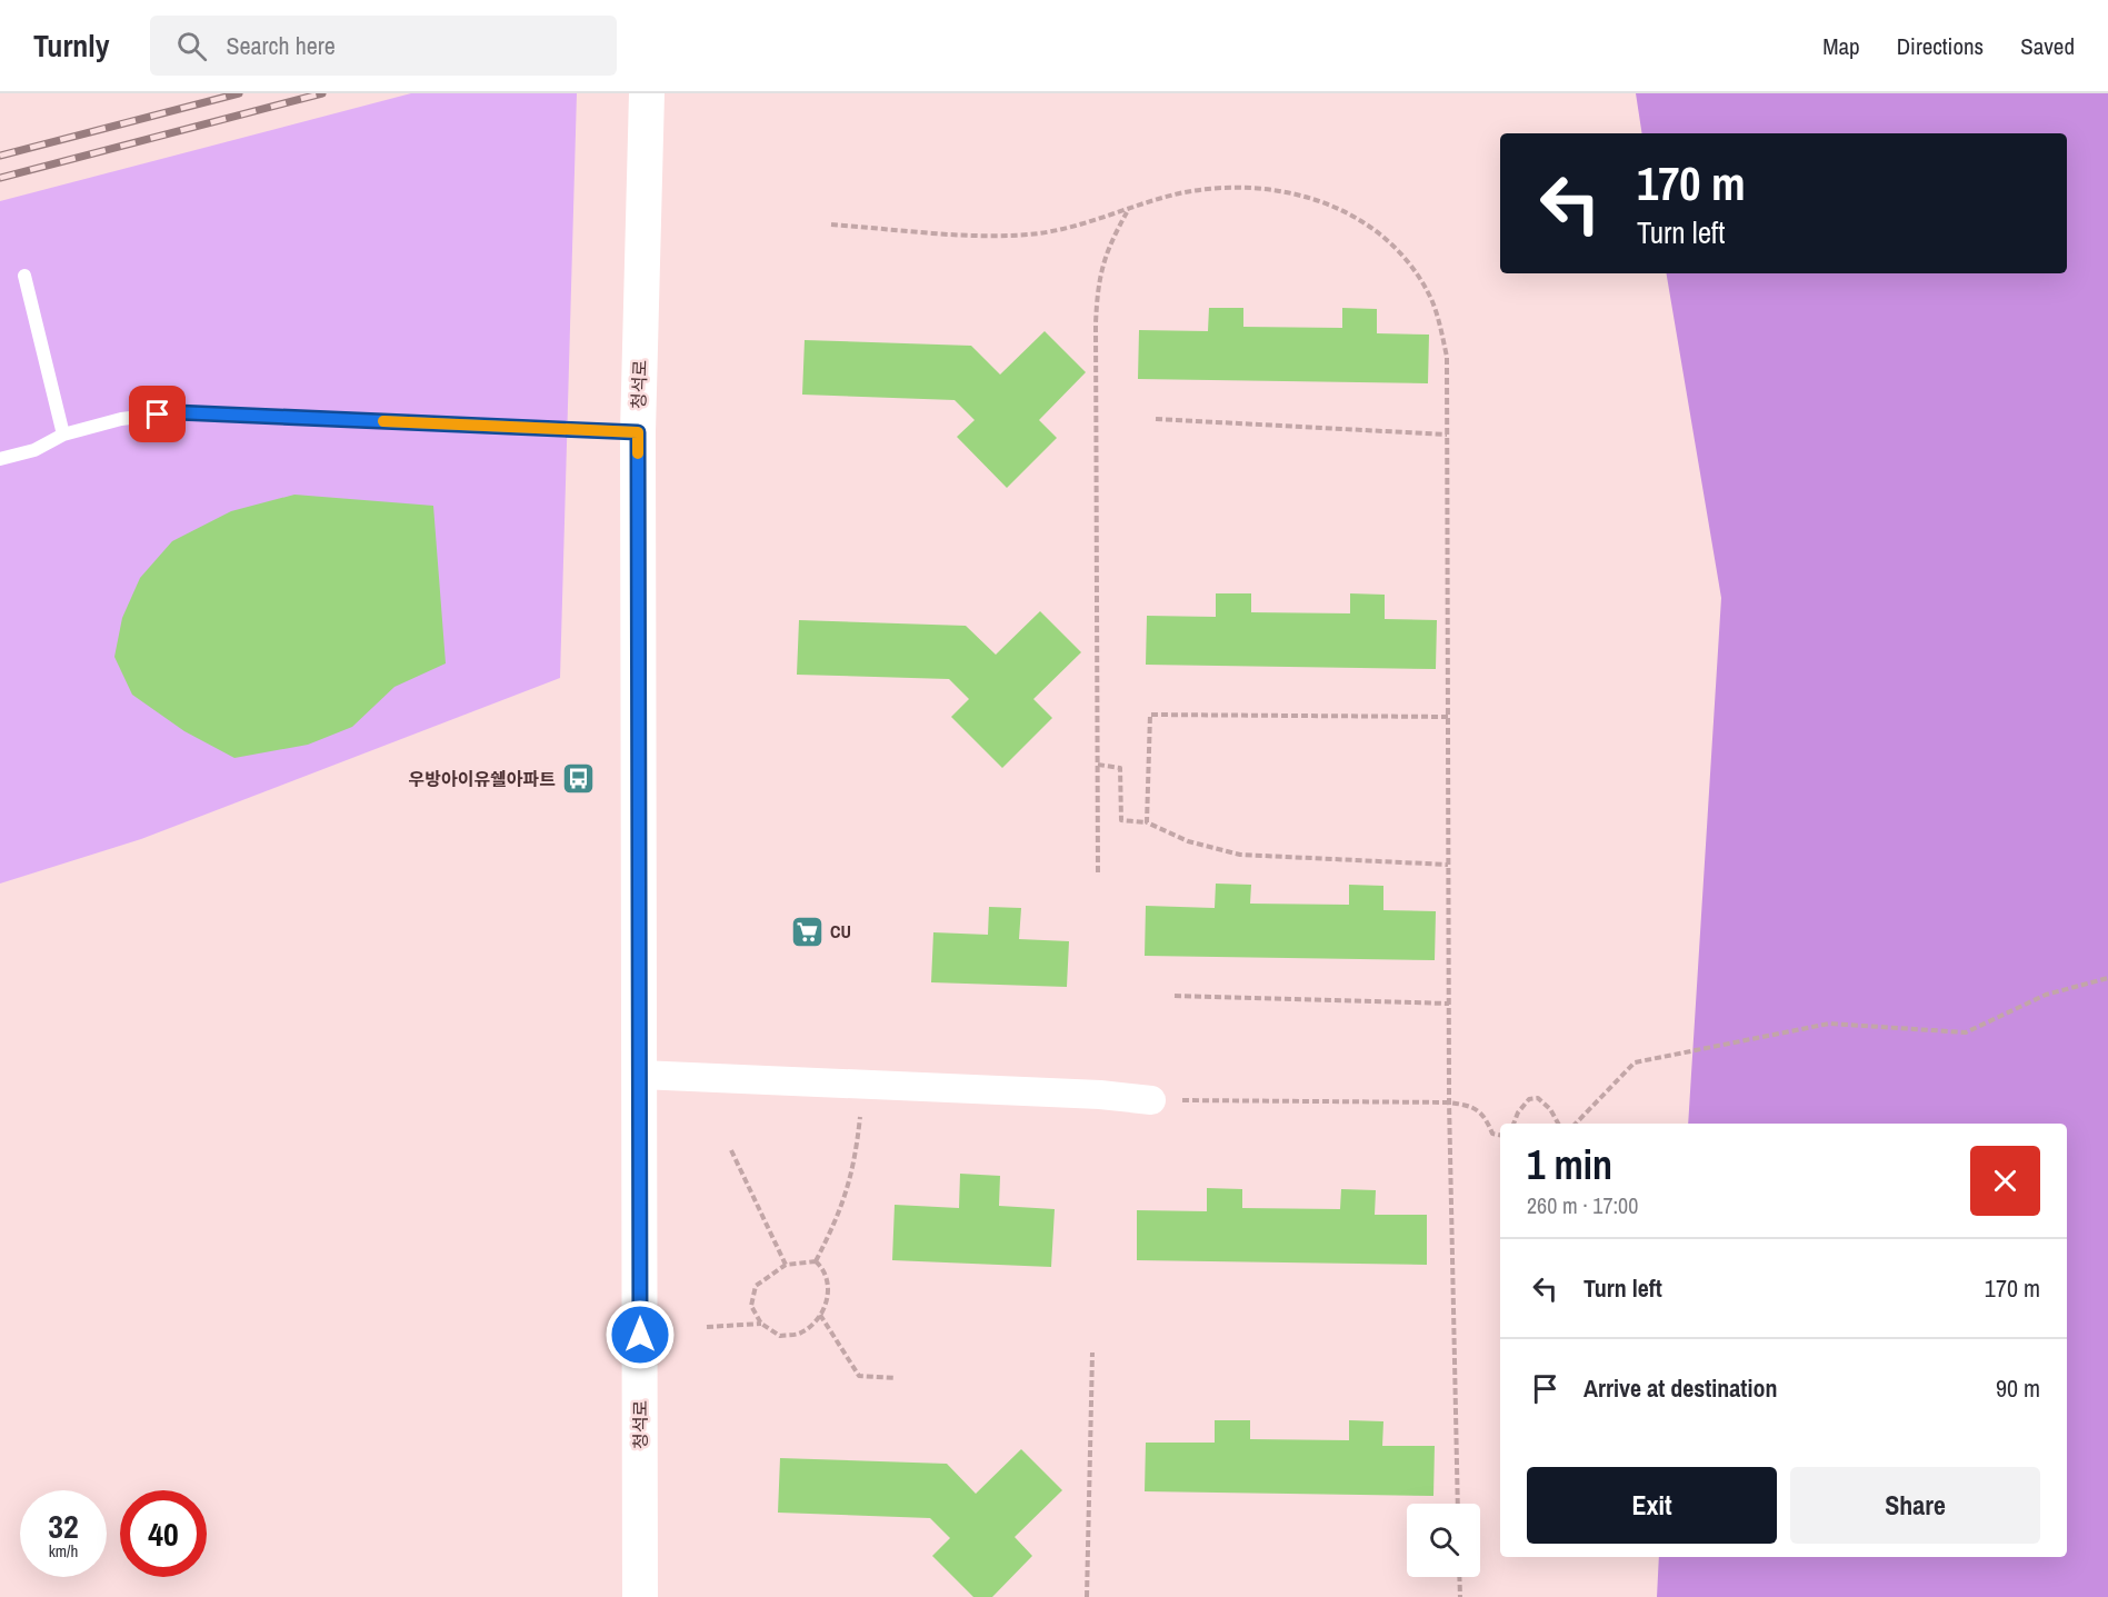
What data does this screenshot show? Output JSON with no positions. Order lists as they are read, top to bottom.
{
  "streets": {
    "street": ["청석로"]
  },
  "places": {
    "bus stop": ["우방아이유쉘아파트"],
    "supermarket": ["CU"]
  },
  "page": {
    "header": "Turnly",
    "search": "Search here",
    "nav": ["Map", "Directions", "Saved"],
    "turn": ["170 m", "Turn left"],
    "heading": ["1 min", "260 m · 17:00"],
    "list": [
      {
        "name": "Turn left",
        "value": "170 m"
      },
      {
        "name": "Arrive at destination",
        "value": "90 m"
      }
    ],
    "buttons": ["Exit", "Share"],
    "speed": "32 km/h",
    "limit": "40"
  }
}
